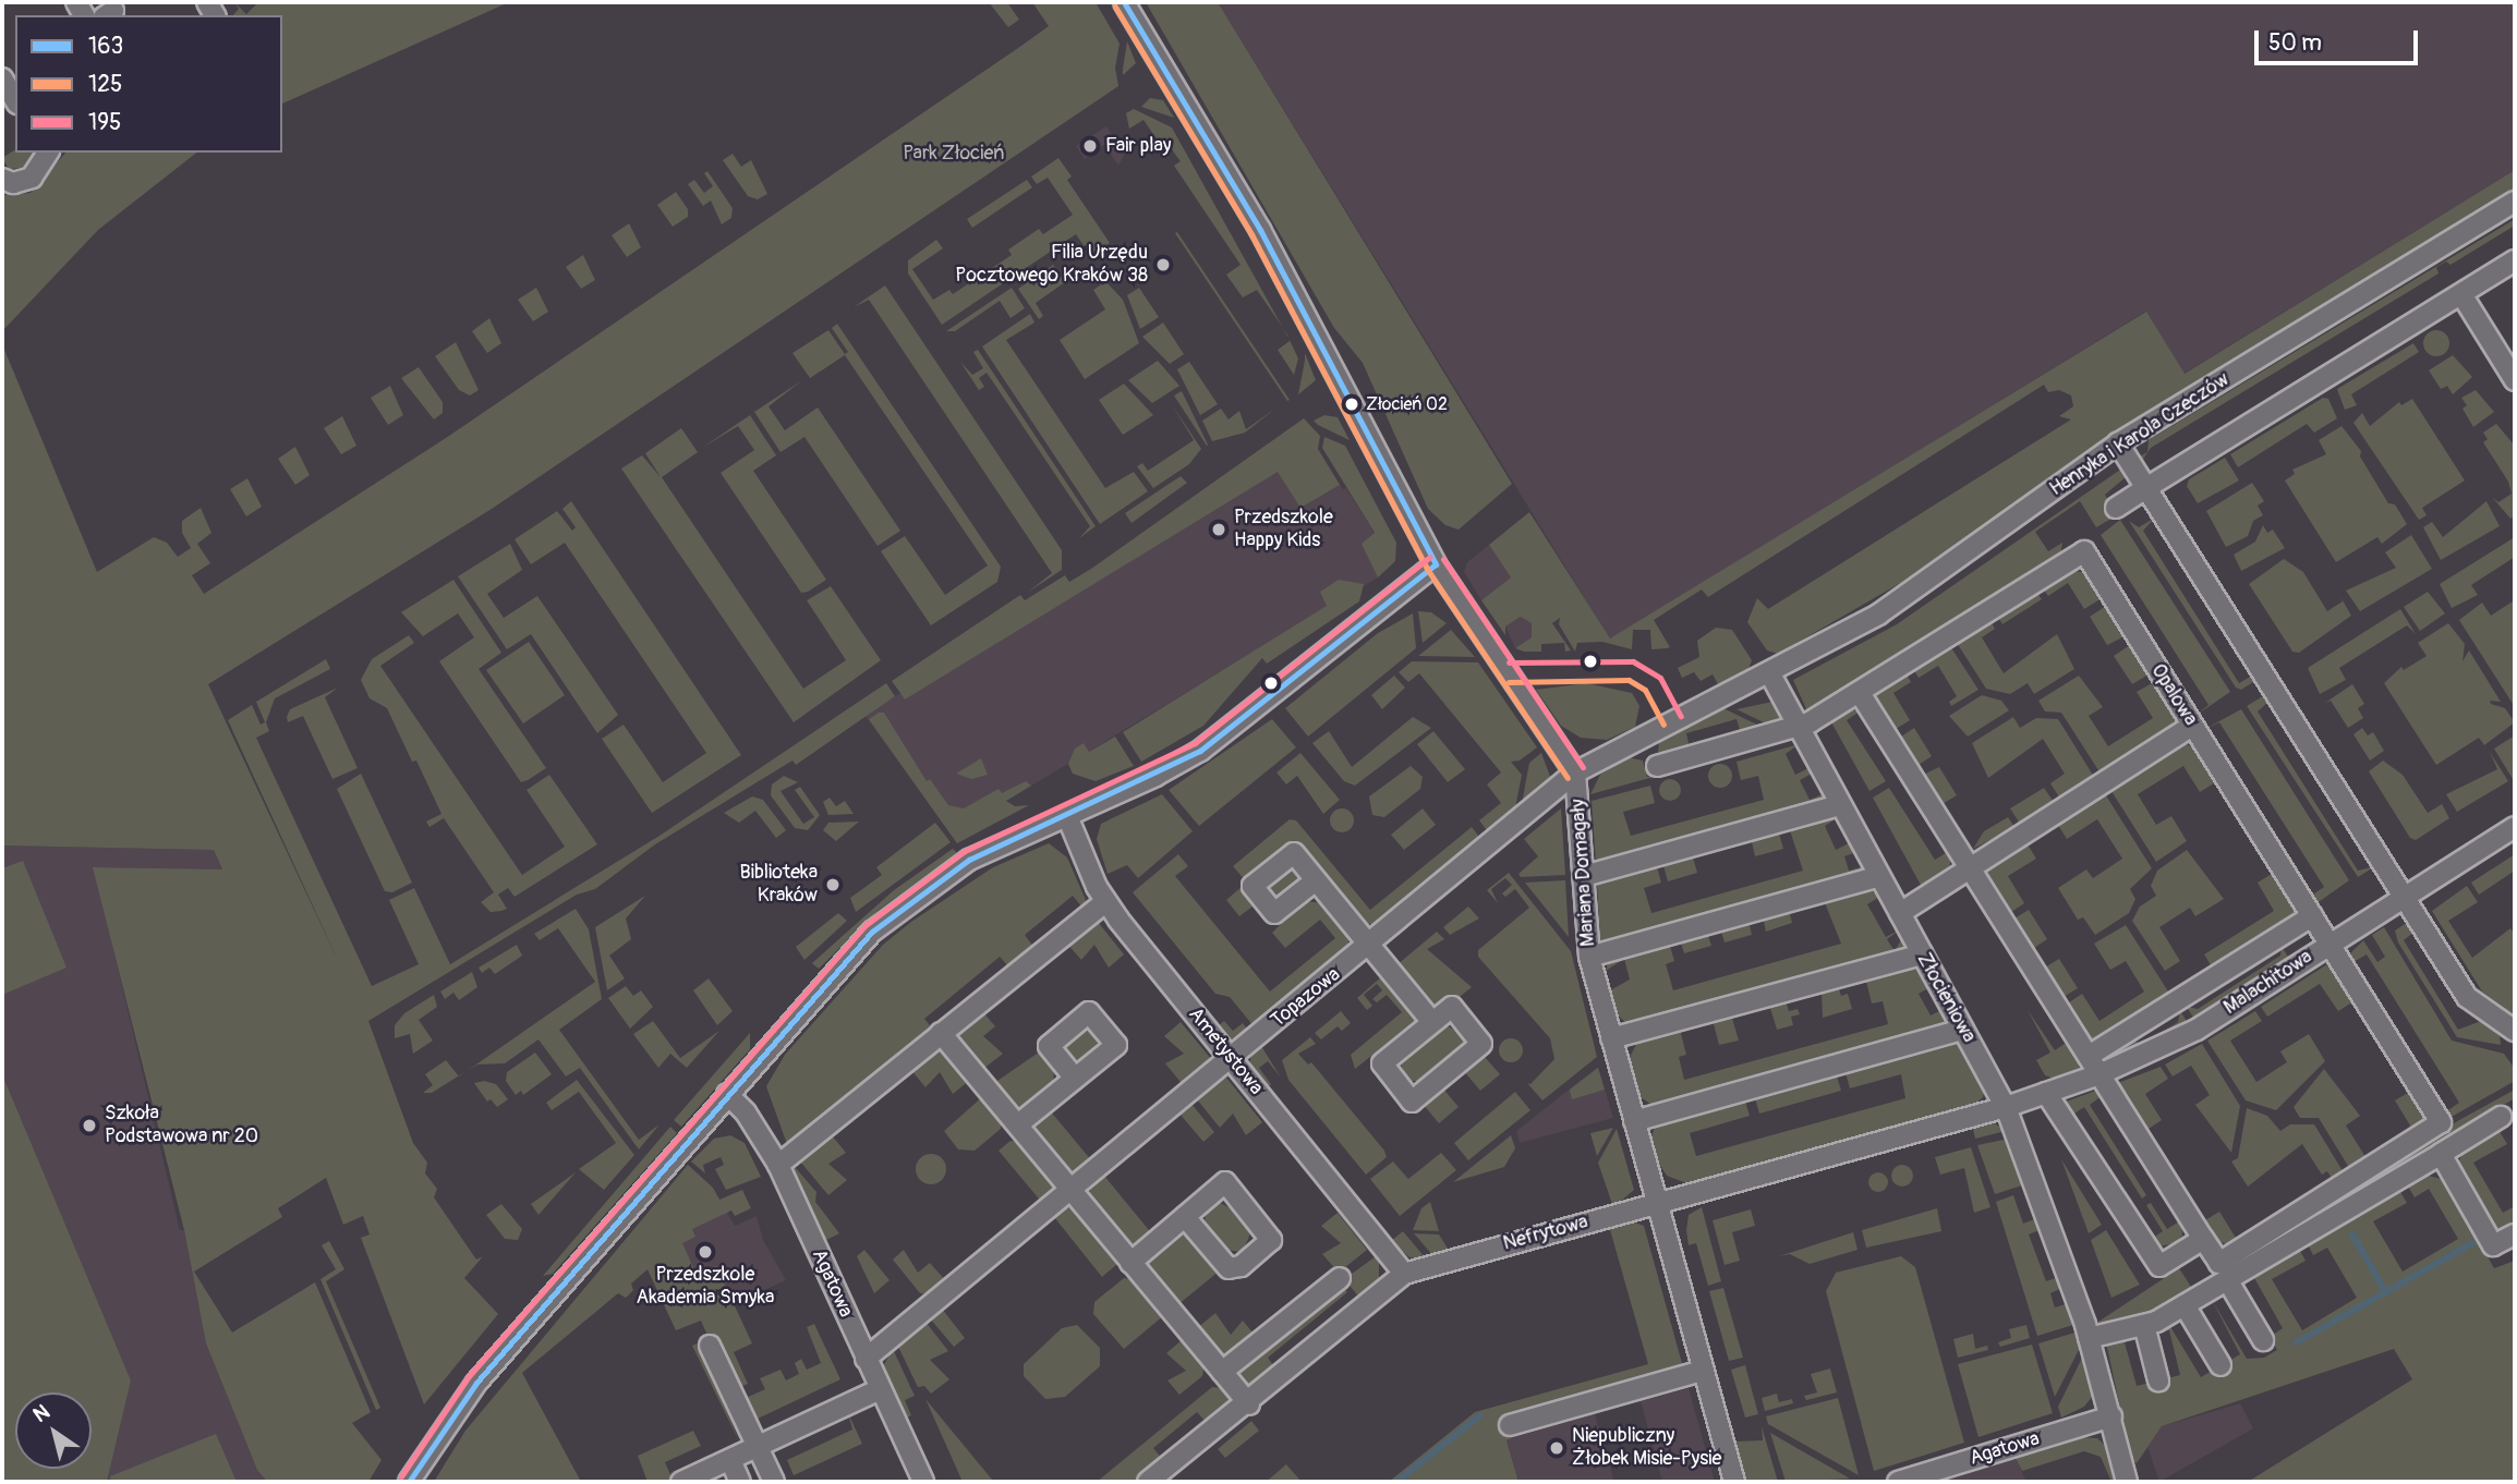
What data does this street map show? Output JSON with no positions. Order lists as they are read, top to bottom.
{
  "streets": {
    "street": [
      "Henryka i Karola Czeczów",
      "Opalowa",
      "Mariana Domagały",
      "Malachitowa",
      "Topazowa",
      "Złocieniowa",
      "Ametystowa",
      "Nefrytowa",
      "Agatowa"
    ]
  },
  "crossings": [
    ["Henryka i Karola Czeczów", "Topazowa"],
    ["Henryka i Karola Czeczów", "Złocieniowa"],
    ["Opalowa", "Malachitowa"],
    ["Opalowa", "Złocieniowa"],
    ["Mariana Domagały", "Topazowa"],
    ["Mariana Domagały", "Nefrytowa"],
    ["Malachitowa", "Złocieniowa"],
    ["Malachitowa", "Nefrytowa"],
    ["Topazowa", "Złocieniowa"],
    ["Topazowa", "Ametystowa"],
    ["Topazowa", "Agatowa"],
    ["Złocieniowa", "Nefrytowa"],
    ["Złocieniowa", "Agatowa"],
    ["Ametystowa", "Nefrytowa"]
  ],
  "parks": ["Park Złocień"],
  "places": [
    "Fair play",
    "Filia Urzędu Pocztowego Kraków 38",
    "Złocień 02",
    "Przedszkole Happy Kids",
    "Biblioteka Kraków",
    "Szkoła Podstawowa nr 20",
    "Przedszkole Akademia Smyka",
    "Niepubliczny Żłobek Misie-Pysie"
  ],
  "lines": ["transit line 163", "transit line 125", "transit line 195"],
  "legend": ["163", "125", "195"],
  "scale_bar": "50 m",
  "north": "top left"
}
